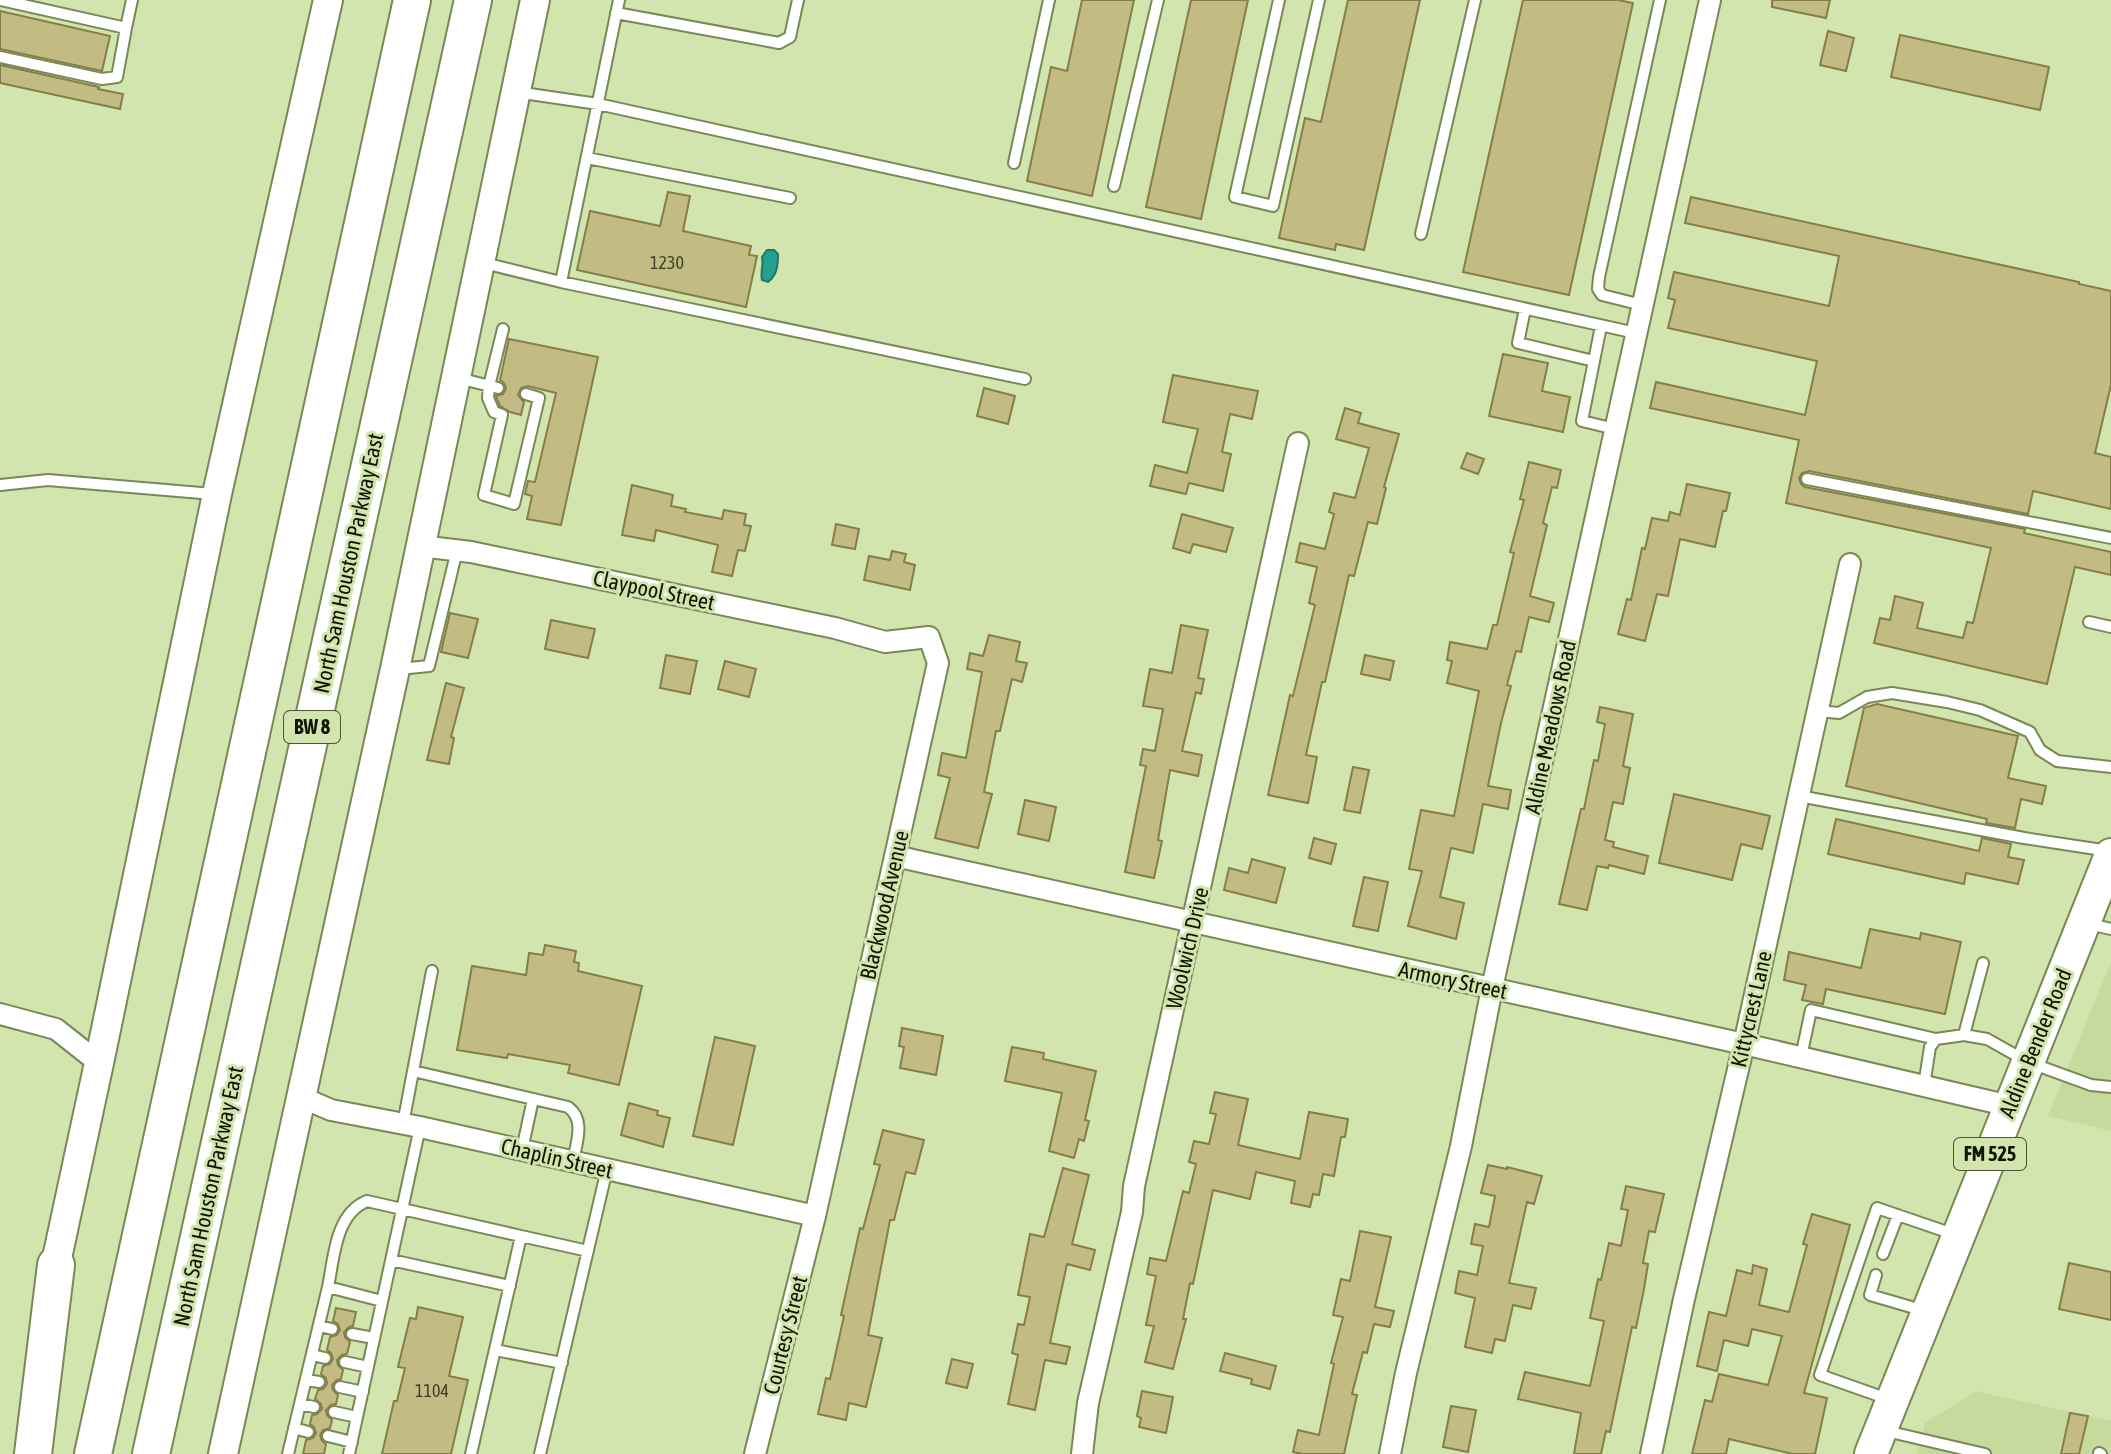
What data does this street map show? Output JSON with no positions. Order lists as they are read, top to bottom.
{
  "streets": {
    "highway": ["North Sam Houston Parkway East", "BW 8"],
    "main road": ["Aldine Bender Road", "FM 525"],
    "street": [
      "Claypool Street",
      "Aldine Meadows Road",
      "Blackwood Avenue",
      "Woolwich Drive",
      "Armory Street",
      "Kittycrest Lane",
      "Chaplin Street",
      "Courtesy Street"
    ]
  },
  "crossings": [
    ["Claypool Street", "Blackwood Avenue"],
    ["Aldine Meadows Road", "Armory Street"],
    ["Blackwood Avenue", "Armory Street"],
    ["Blackwood Avenue", "Chaplin Street"],
    ["Blackwood Avenue", "Courtesy Street"],
    ["Woolwich Drive", "Armory Street"],
    ["Armory Street", "Kittycrest Lane"],
    ["Armory Street", "Aldine Bender Road"],
    ["Chaplin Street", "Courtesy Street"]
  ],
  "house_numbers": ["1230", "1104"]
}
